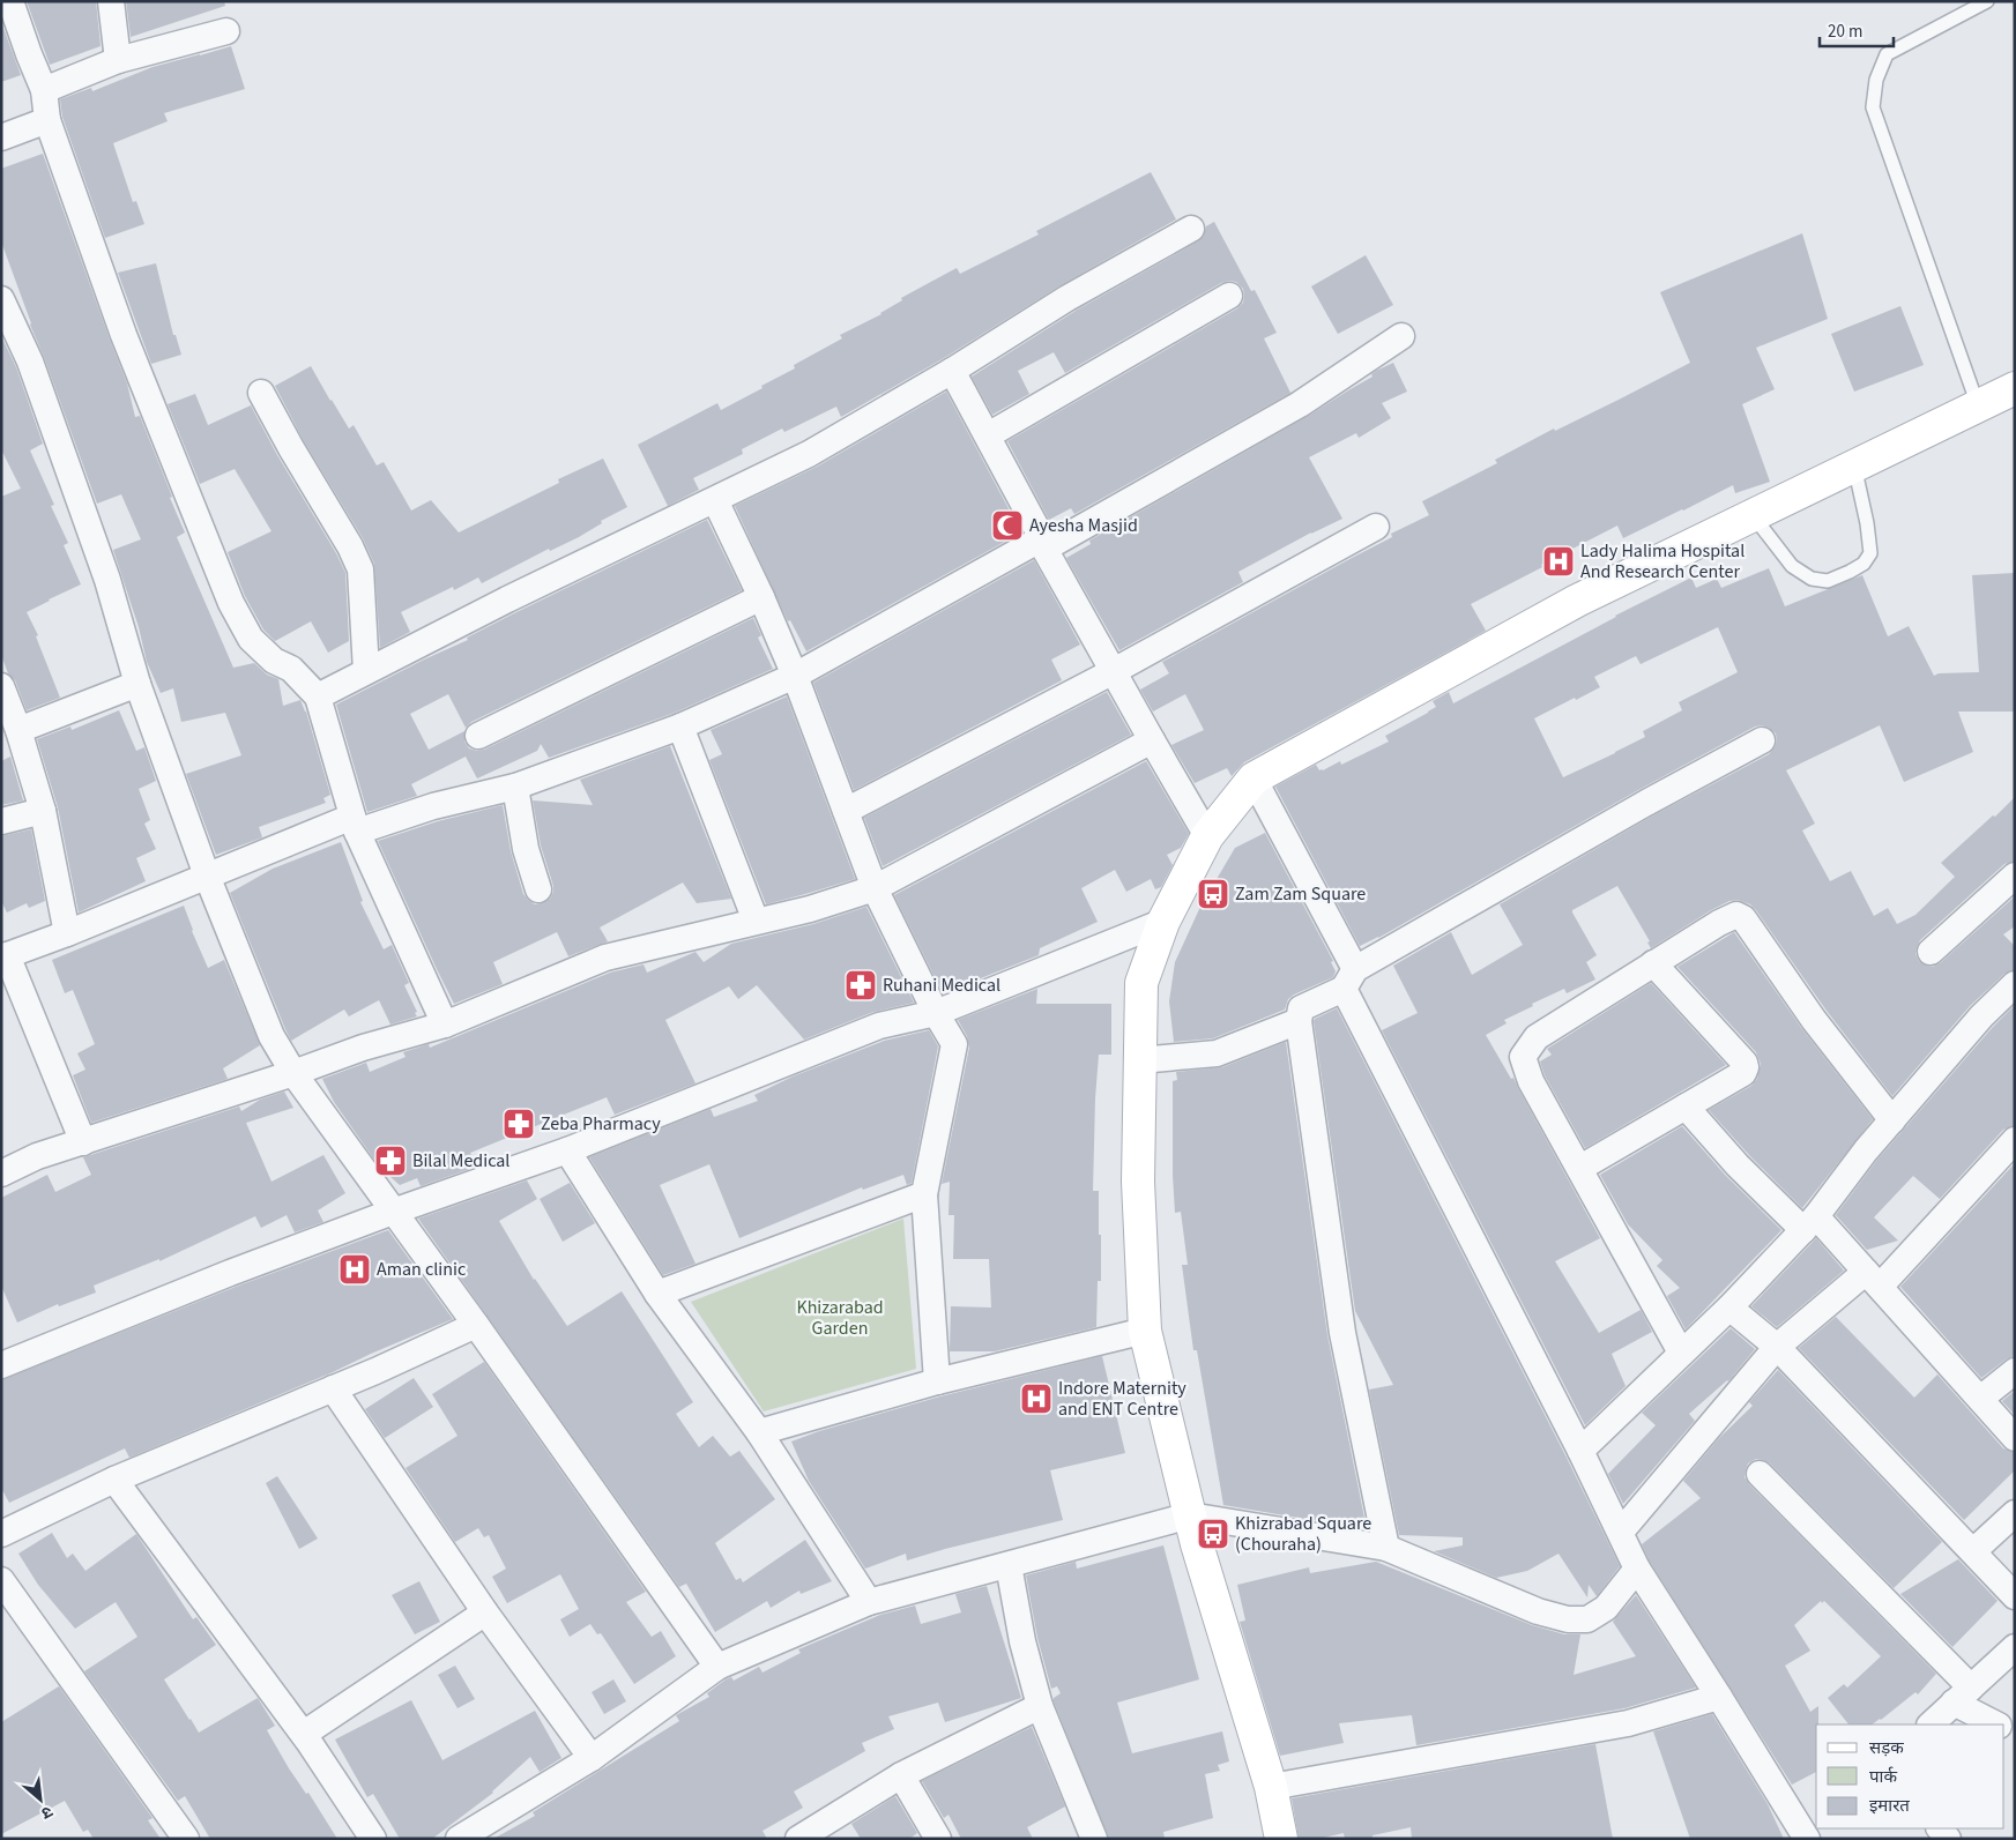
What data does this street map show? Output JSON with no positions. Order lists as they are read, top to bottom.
{
  "parks": ["Khizarabad Garden"],
  "places": {
    "mosque": ["Ayesha Masjid"],
    "hospital": ["Lady Halima Hospital And Research Center", "Aman clinic", "Indore Maternity and ENT Centre"],
    "bus stop": ["Zam Zam Square", "Khizrabad Square (Chouraha)"],
    "pharmacy": ["Ruhani Medical", "Zeba Pharmacy", "Bilal Medical"]
  },
  "legend": ["सड़क", "पार्क", "इमारत"],
  "scale_bar": "20 m",
  "north": "bottom right"
}
